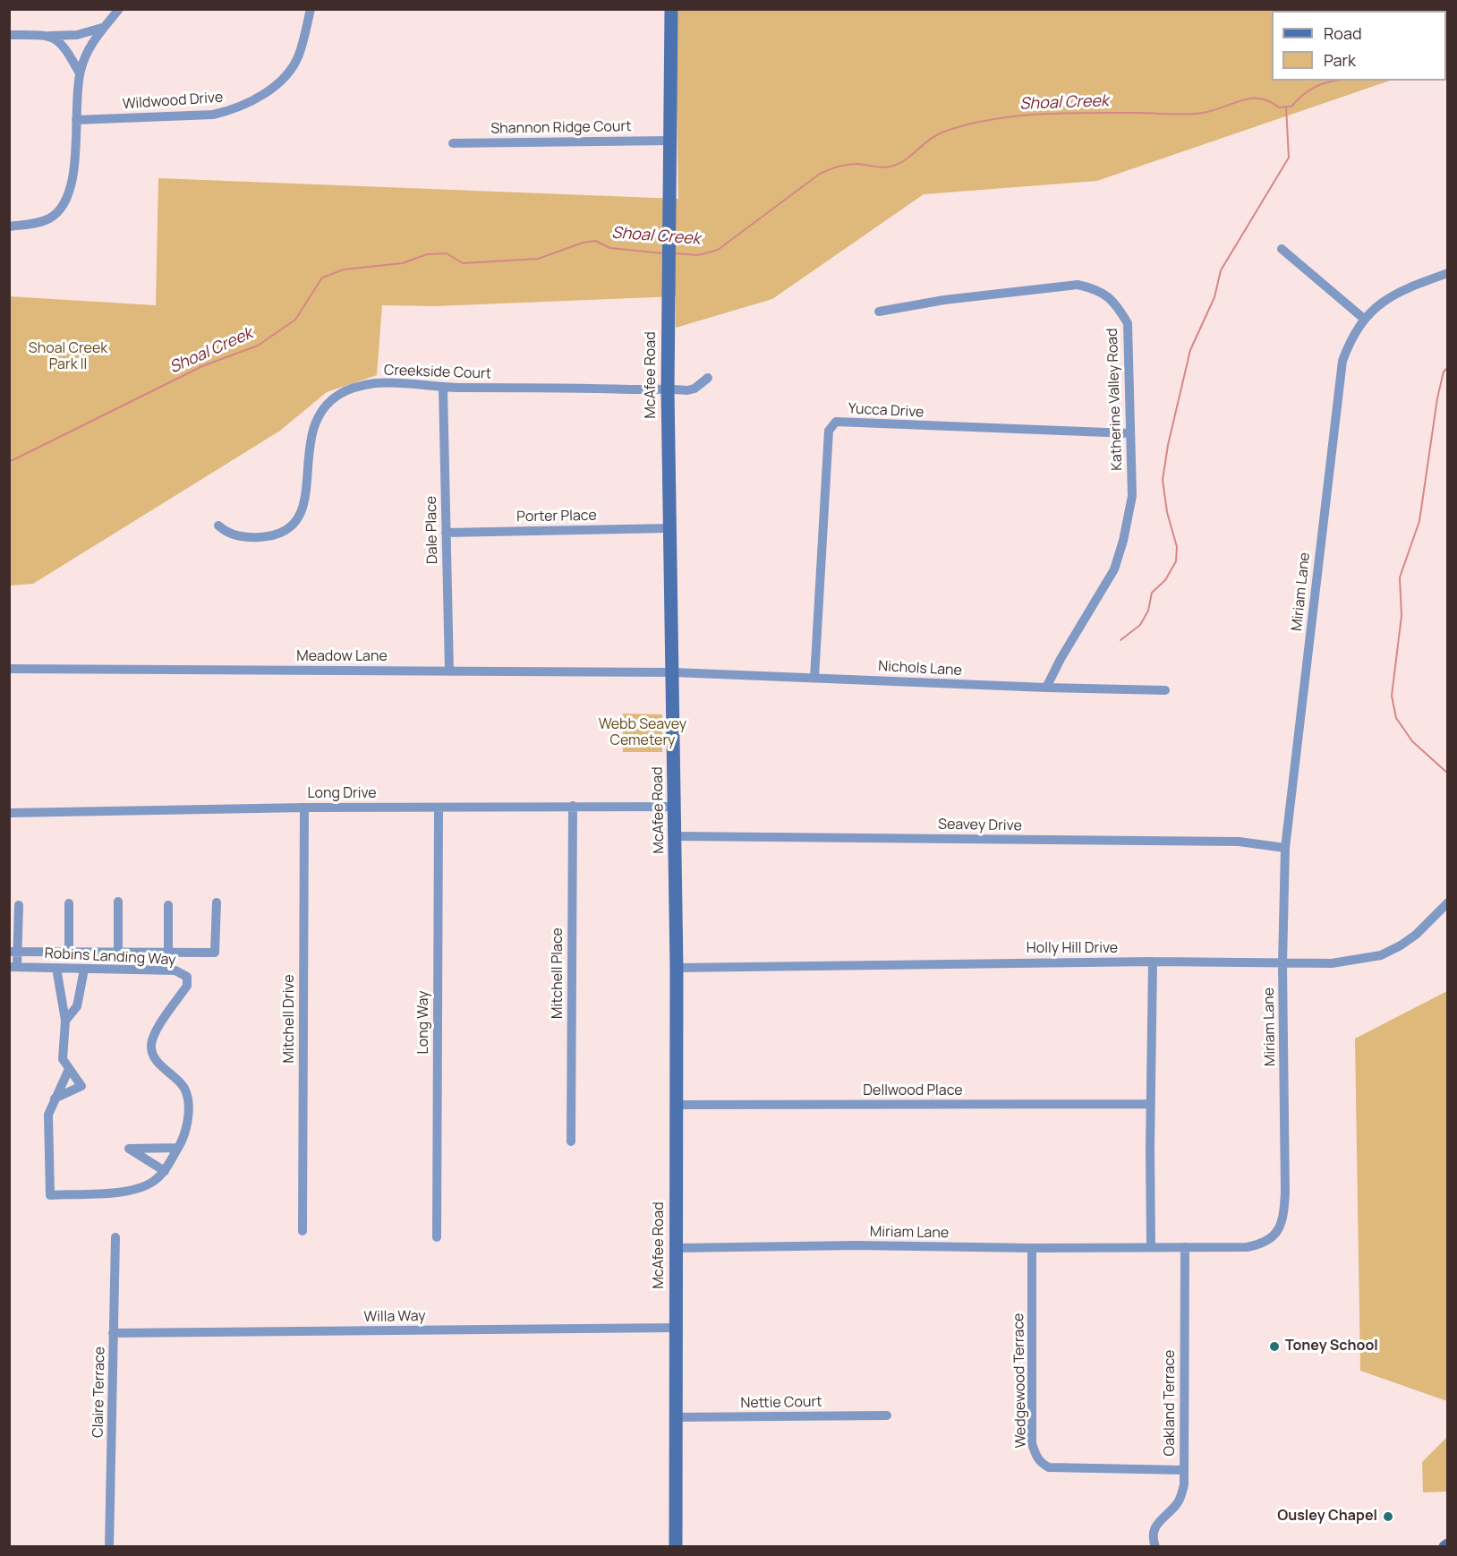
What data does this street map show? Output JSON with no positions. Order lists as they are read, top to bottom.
{
  "streets": {
    "street": [
      "Wildwood Drive",
      "Shannon Ridge Court",
      "Creekside Court",
      "McAfee Road",
      "Katherine Valley Road",
      "Yucca Drive",
      "Porter Place",
      "Dale Place",
      "Miriam Lane",
      "Meadow Lane",
      "Nichols Lane",
      "Long Drive",
      "Seavey Drive",
      "Holly Hill Drive",
      "Robins Landing Way",
      "Mitchell Place",
      "Mitchell Drive",
      "Long Way",
      "Dellwood Place",
      "Willa Way",
      "Wedgewood Terrace",
      "Claire Terrace",
      "Nettie Court",
      "Oakland Terrace"
    ]
  },
  "crossings": [
    ["Shannon Ridge Court", "McAfee Road"],
    ["Creekside Court", "McAfee Road"],
    ["Creekside Court", "Dale Place"],
    ["McAfee Road", "Porter Place"],
    ["McAfee Road", "Miriam Lane"],
    ["McAfee Road", "Meadow Lane"],
    ["McAfee Road", "Nichols Lane"],
    ["McAfee Road", "Long Drive"],
    ["McAfee Road", "Seavey Drive"],
    ["McAfee Road", "Holly Hill Drive"],
    ["McAfee Road", "Dellwood Place"],
    ["McAfee Road", "Willa Way"],
    ["McAfee Road", "Nettie Court"],
    ["Katherine Valley Road", "Yucca Drive"],
    ["Katherine Valley Road", "Nichols Lane"],
    ["Yucca Drive", "Nichols Lane"],
    ["Porter Place", "Dale Place"],
    ["Dale Place", "Meadow Lane"],
    ["Miriam Lane", "Seavey Drive"],
    ["Miriam Lane", "Holly Hill Drive"],
    ["Miriam Lane", "Wedgewood Terrace"],
    ["Miriam Lane", "Oakland Terrace"],
    ["Meadow Lane", "Nichols Lane"],
    ["Long Drive", "Mitchell Place"],
    ["Long Drive", "Mitchell Drive"],
    ["Long Drive", "Long Way"],
    ["Willa Way", "Claire Terrace"],
    ["Wedgewood Terrace", "Oakland Terrace"]
  ],
  "water": ["Shoal Creek"],
  "parks": ["Shoal Creek Park II", "Webb Seavey Cemetery"],
  "places": ["Toney School", "Ousley Chapel"],
  "legend": ["Road", "Park"]
}
